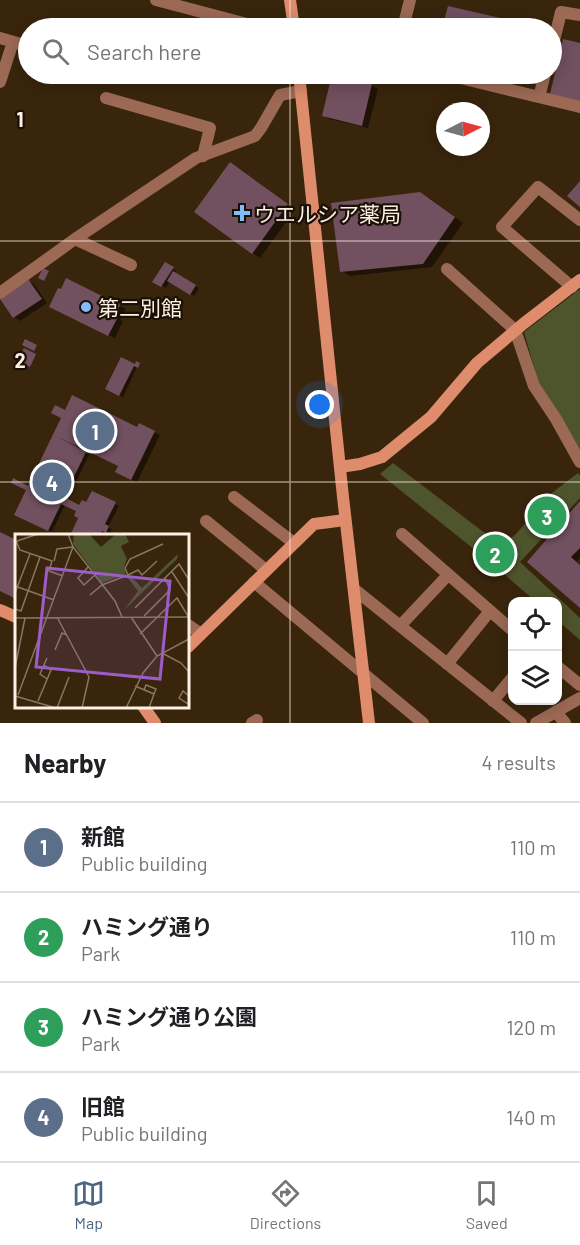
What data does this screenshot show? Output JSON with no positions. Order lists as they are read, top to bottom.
{
  "places": {
    "health": ["ウエルシア薬局"],
    "other": ["第二別館"]
  },
  "north": "right",
  "page": {
    "search": "Search here",
    "pins": [
      "1",
      "4",
      "3",
      "2"
    ],
    "heading": ["Nearby", "4 results"],
    "list": [
      {
        "mark": "1",
        "name": "新館",
        "note": "Public building",
        "value": "110 m"
      },
      {
        "mark": "2",
        "name": "ハミング通り",
        "note": "Park",
        "value": "110 m"
      },
      {
        "mark": "3",
        "name": "ハミング通り公園",
        "note": "Park",
        "value": "120 m"
      },
      {
        "mark": "4",
        "name": "旧館",
        "note": "Public building",
        "value": "140 m"
      }
    ],
    "nav": ["Map", "Directions", "Saved"]
  },
  "grid": {
    "rows": ["1", "2"]
  }
}
